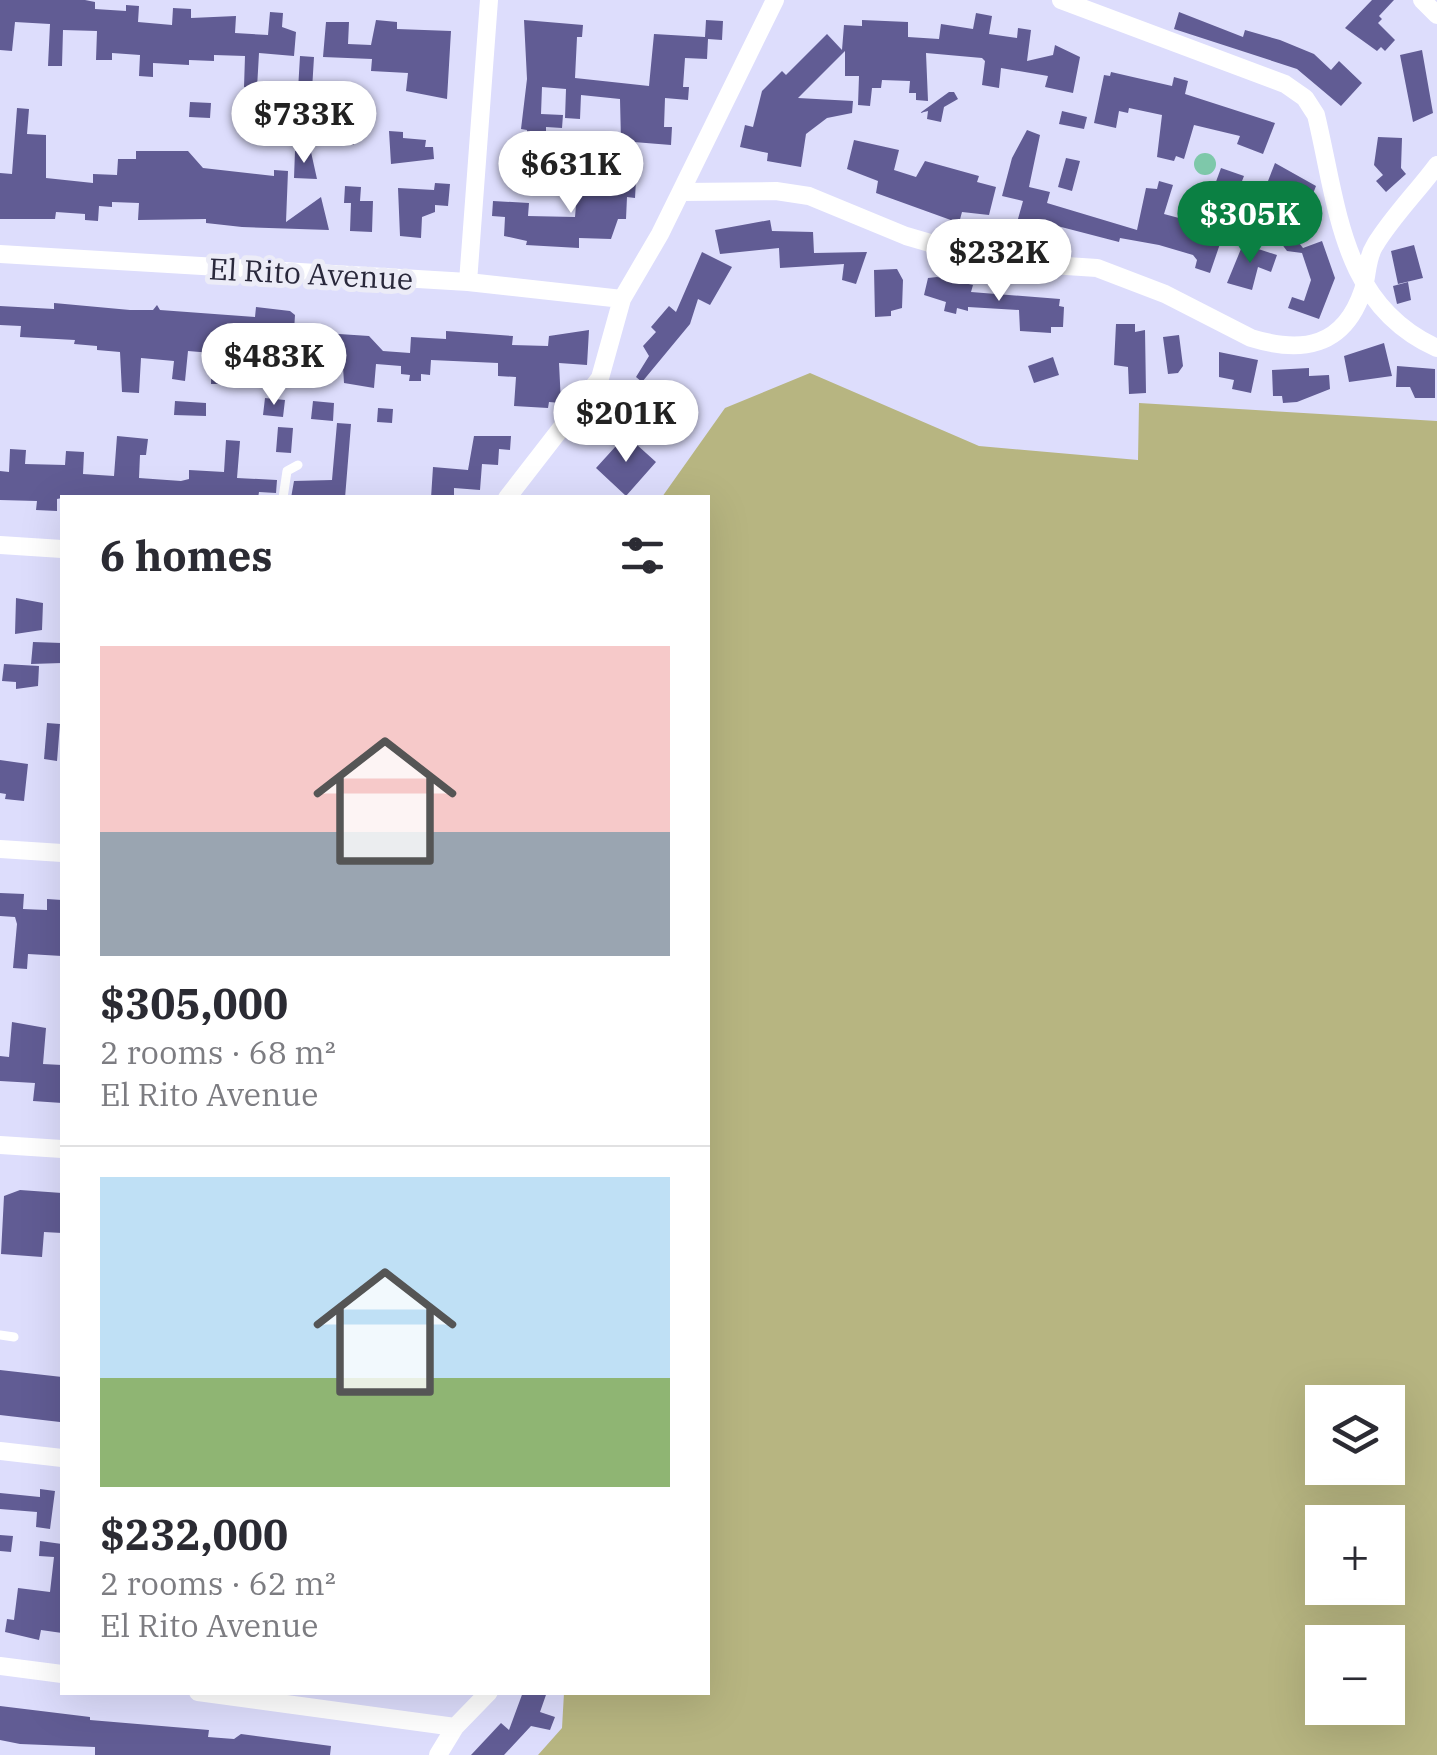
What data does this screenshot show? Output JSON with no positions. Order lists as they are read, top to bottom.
{
  "streets": {
    "street": ["El Rito Avenue"]
  },
  "page": {
    "price": [
      "$733K",
      "$631K",
      "$305K",
      "$232K",
      "$483K",
      "$201K"
    ],
    "heading": "6 homes",
    "list": [
      {
        "name": "$305,000",
        "note": "2 rooms · 68 m² · El Rito Avenue"
      },
      {
        "name": "$232,000",
        "note": "2 rooms · 62 m² · El Rito Avenue"
      }
    ],
    "map_buttons": ["+", "−"]
  }
}
